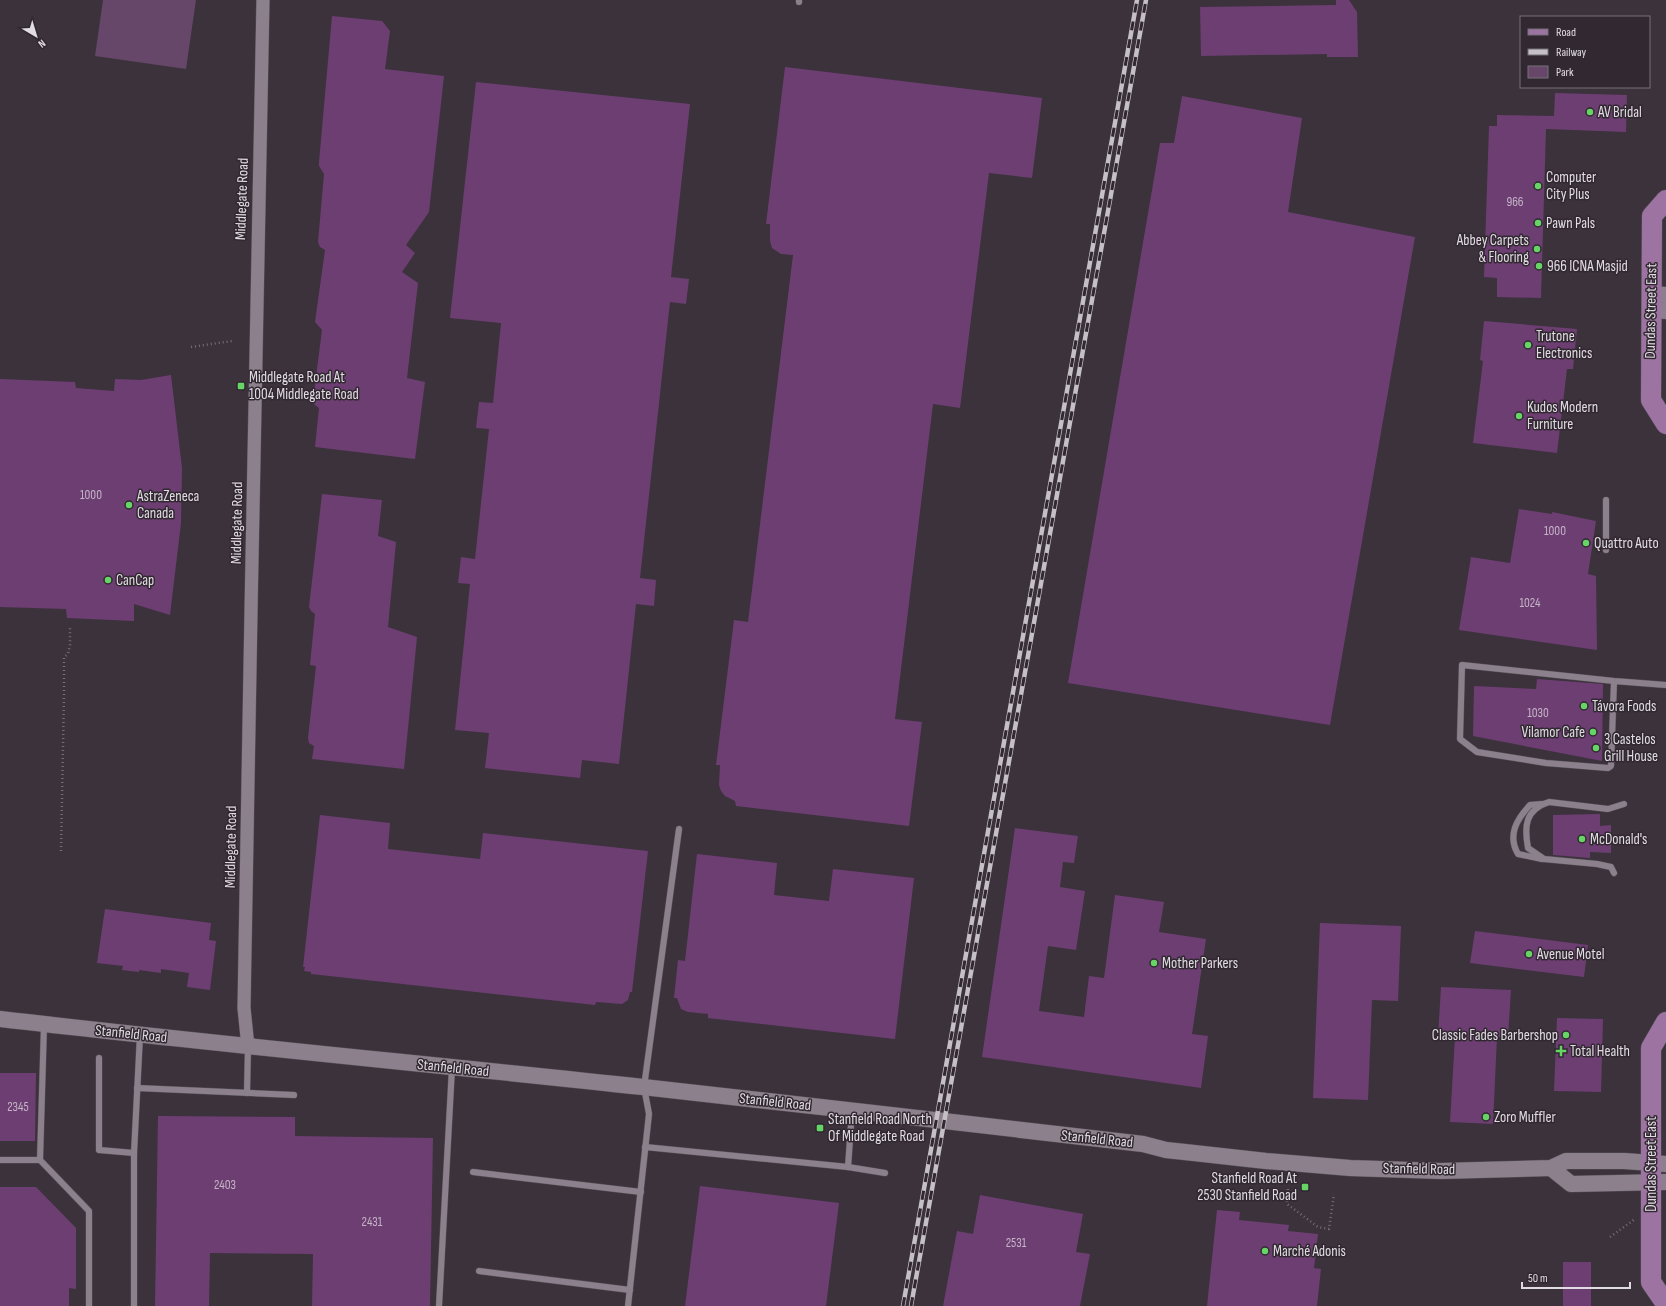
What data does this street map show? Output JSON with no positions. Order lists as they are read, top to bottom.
{
  "streets": {
    "main road": ["Dundas Street East"],
    "street": ["Middlegate Road", "Stanfield Road"]
  },
  "crossings": [
    ["Middlegate Road", "Stanfield Road"],
    ["Dundas Street East", "Stanfield Road"]
  ],
  "places": {
    "other": [
      "AV Bridal",
      "Computer City Plus",
      "Pawn Pals",
      "Abbey Carpets & Flooring",
      "966 ICNA Masjid",
      "Trutone Electronics",
      "Kudos Modern Furniture",
      "AstraZeneca Canada",
      "Quattro Auto",
      "CanCap",
      "Távora Foods",
      "Vilamor Cafe",
      "3 Castelos Grill House",
      "McDonald's",
      "Avenue Motel",
      "Mother Parkers",
      "Classic Fades Barbershop",
      "Zoro Muffler",
      "Marché Adonis"
    ],
    "transit": ["Middlegate Road At 1004 Middlegate Road", "Stanfield Road North Of Middlegate Road", "Stanfield Road At 2530 Stanfield Road"],
    "health": ["Total Health"]
  },
  "house_numbers": [
    "966",
    "1000",
    "1000",
    "1024",
    "1030",
    "2345",
    "2403",
    "2431",
    "2531"
  ],
  "legend": ["Road", "Railway", "Park"],
  "scale_bar": "50 m",
  "north": "bottom right"
}
